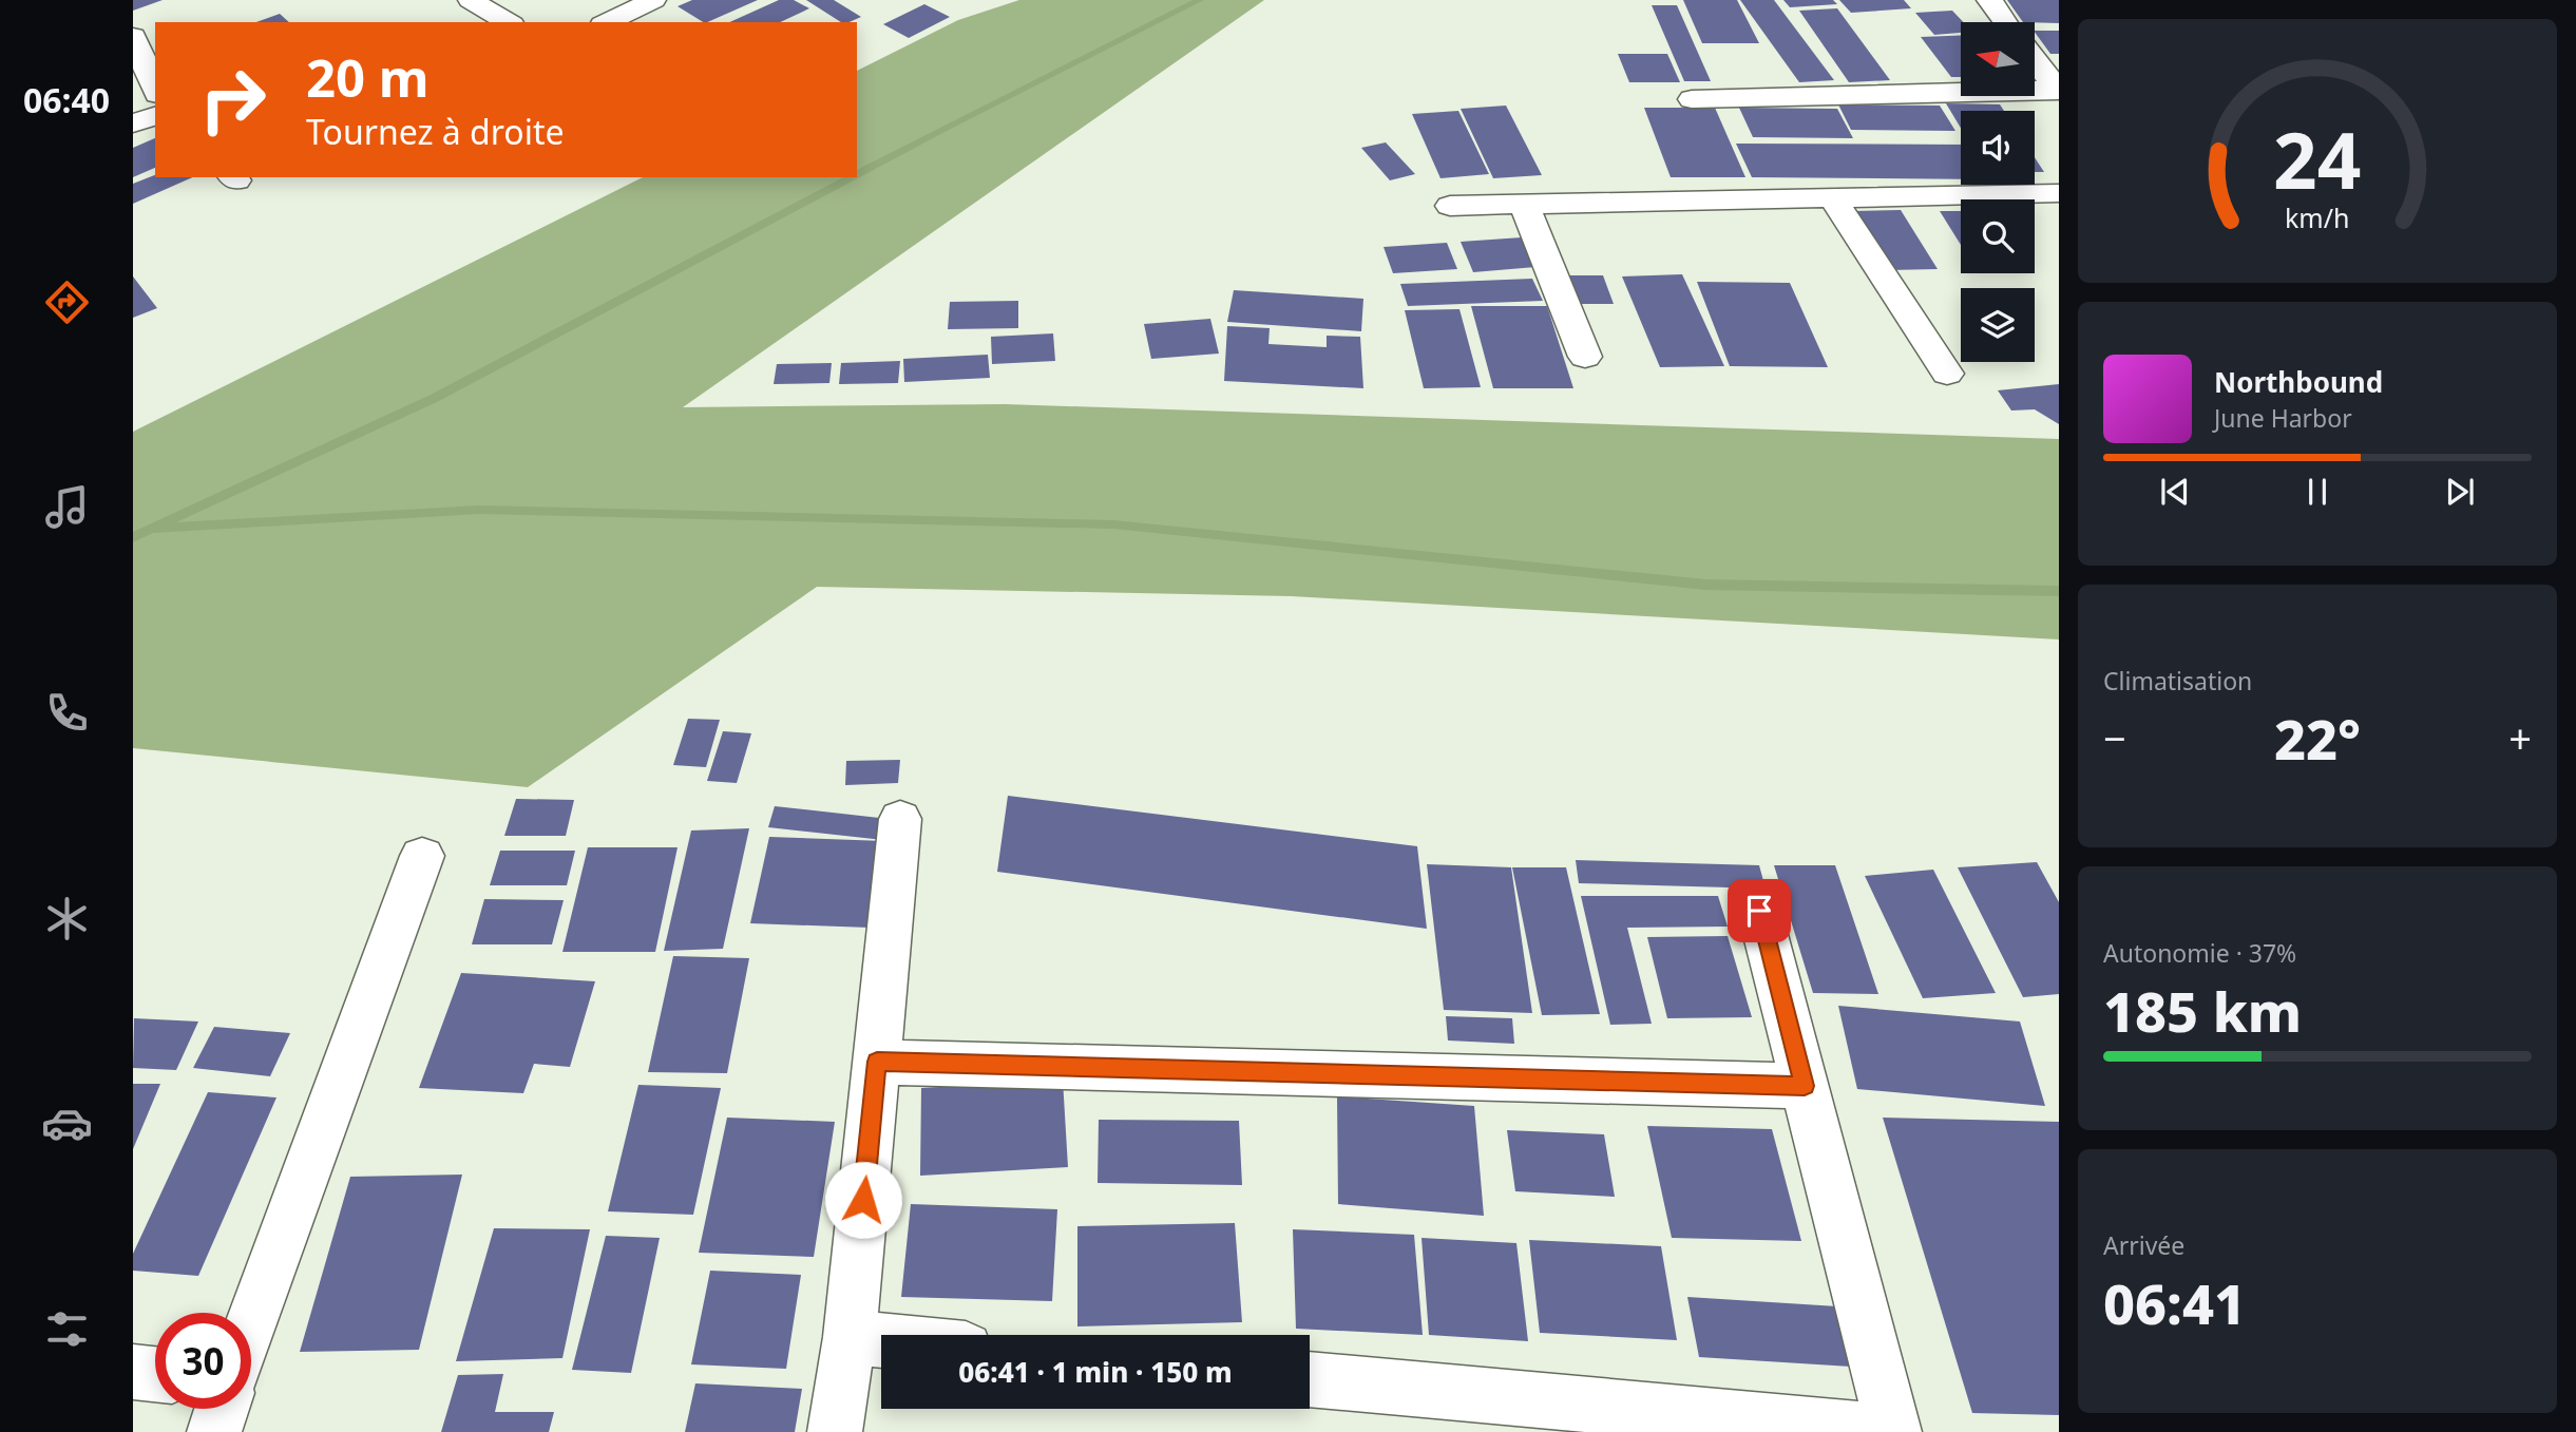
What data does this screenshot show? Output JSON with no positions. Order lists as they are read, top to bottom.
{
  "north": "left",
  "page": {
    "tabs": "06:40",
    "turn": ["20 m", "Tournez à droite"],
    "song": ["Northbound", "June Harbor"],
    "tile": [
      "Climatisation",
      ["Autonomie · 37%", "185 km"],
      ["Arrivée", "06:41"]
    ],
    "heat": ["−", "22°", "+"],
    "limit": "30",
    "trip": "06:41 · 1 min · 150 m",
    "gauge": ["24", "km/h"]
  }
}
